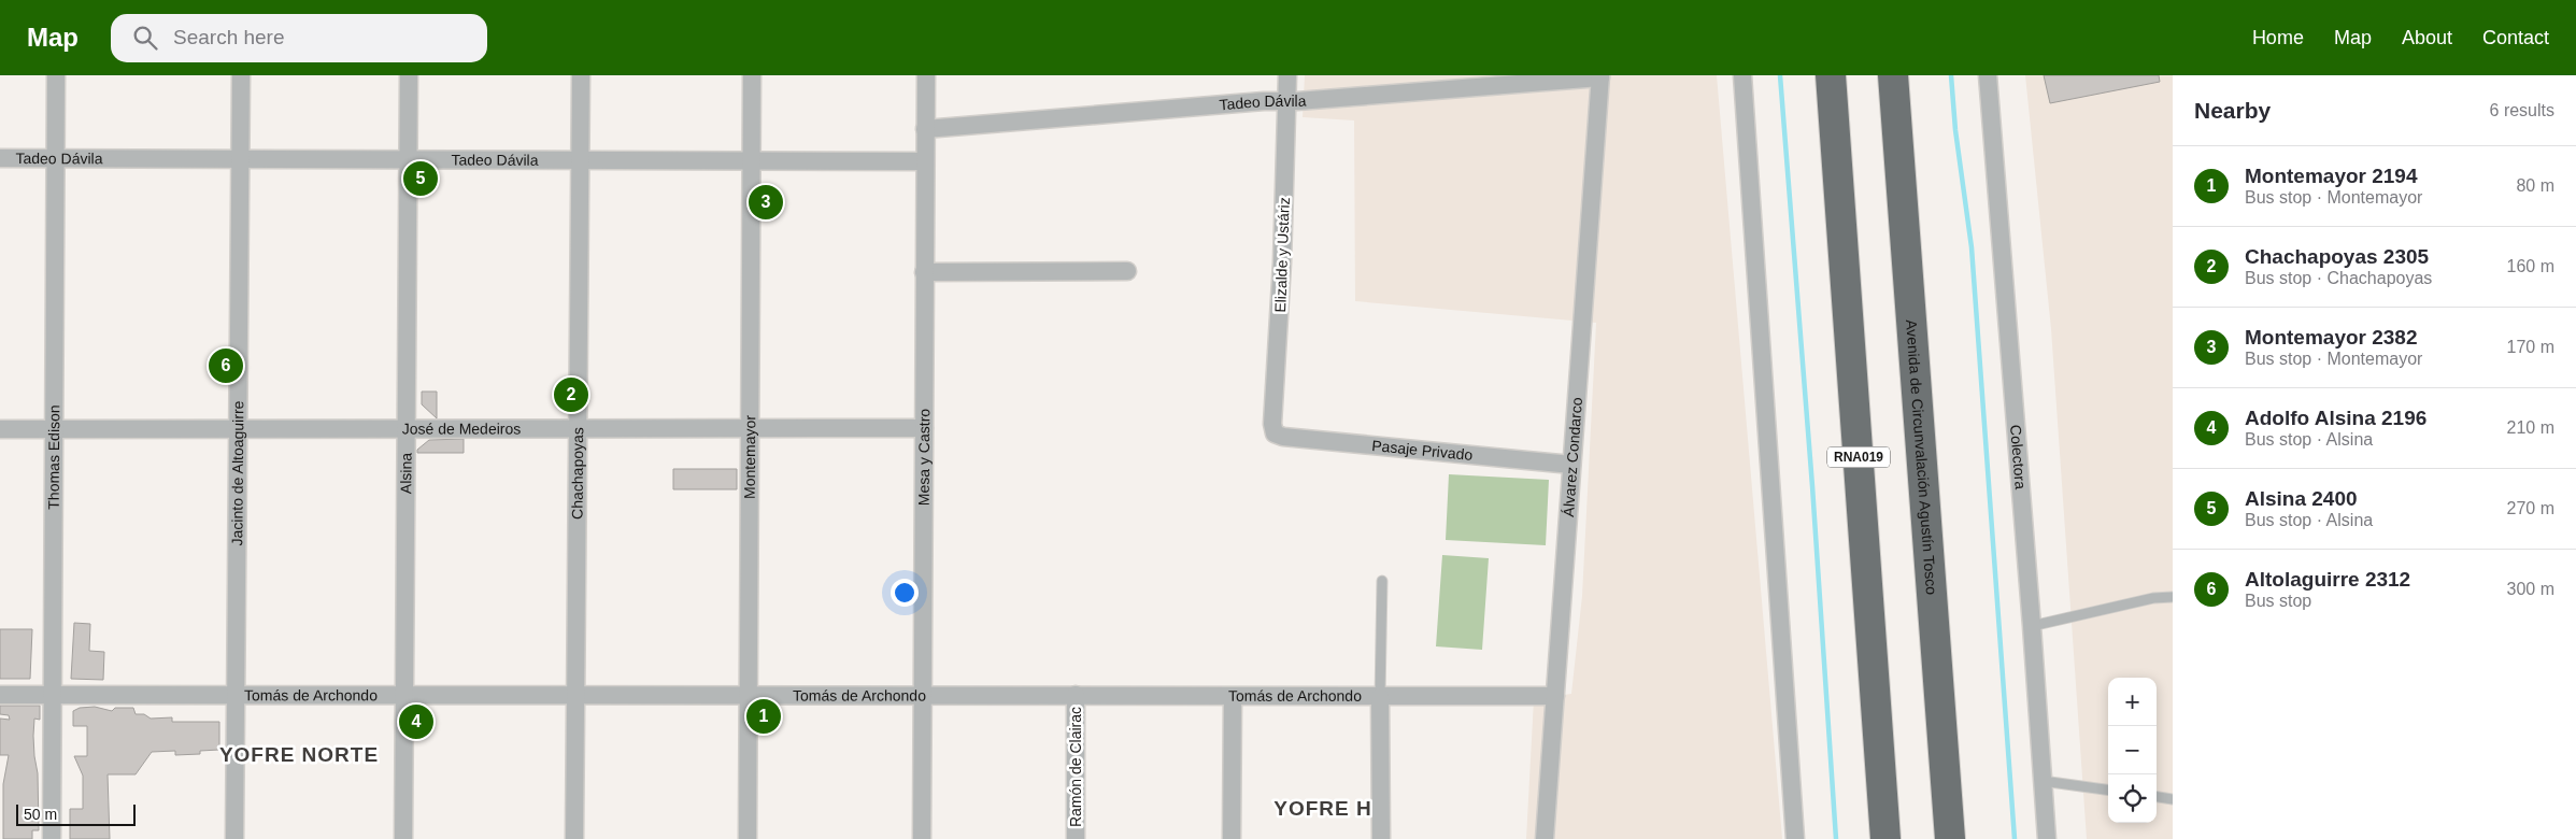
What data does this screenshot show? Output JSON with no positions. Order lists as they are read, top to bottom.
{
  "streets": {
    "highway": ["RNA019", "Avenida de Circunvalación Agustín Tosco"],
    "street": [
      "Tadeo Dávila",
      "Elizalde y Ustáriz",
      "José de Medeiros",
      "Pasaje Privado",
      "Thomas Edison",
      "Montemayor",
      "Mesa y Castro",
      "Álvarez Condarco",
      "Colectora",
      "Jacinto de Altoaguirre",
      "Alsina",
      "Chachapoyas",
      "Tomás de Archondo",
      "Ramón de Clairac"
    ]
  },
  "crossings": [
    ["Tadeo Dávila", "Elizalde y Ustáriz"],
    ["Tadeo Dávila", "Thomas Edison"],
    ["Tadeo Dávila", "Montemayor"],
    ["Tadeo Dávila", "Mesa y Castro"],
    ["Tadeo Dávila", "Álvarez Condarco"],
    ["Tadeo Dávila", "Jacinto de Altoaguirre"],
    ["Tadeo Dávila", "Alsina"],
    ["Tadeo Dávila", "Chachapoyas"],
    ["Elizalde y Ustáriz", "Pasaje Privado"],
    ["José de Medeiros", "Thomas Edison"],
    ["José de Medeiros", "Montemayor"],
    ["José de Medeiros", "Mesa y Castro"],
    ["José de Medeiros", "Jacinto de Altoaguirre"],
    ["José de Medeiros", "Alsina"],
    ["José de Medeiros", "Chachapoyas"],
    ["Pasaje Privado", "Álvarez Condarco"],
    ["Thomas Edison", "Tomás de Archondo"],
    ["Montemayor", "Tomás de Archondo"],
    ["Mesa y Castro", "Tomás de Archondo"],
    ["Álvarez Condarco", "Tomás de Archondo"],
    ["Jacinto de Altoaguirre", "Tomás de Archondo"],
    ["Alsina", "Tomás de Archondo"],
    ["Chachapoyas", "Tomás de Archondo"],
    ["Tomás de Archondo", "Ramón de Clairac"]
  ],
  "districts": ["YOFRE NORTE", "YOFRE H"],
  "scale_bar": "50 m",
  "page": {
    "header": "Map",
    "search": "Search here",
    "nav": [
      "Home",
      "Map",
      "About",
      "Contact"
    ],
    "heading": ["Nearby", "6 results"],
    "list": [
      {
        "mark": "1",
        "name": "Montemayor 2194",
        "note": "Bus stop · Montemayor",
        "value": "80 m"
      },
      {
        "mark": "2",
        "name": "Chachapoyas 2305",
        "note": "Bus stop · Chachapoyas",
        "value": "160 m"
      },
      {
        "mark": "3",
        "name": "Montemayor 2382",
        "note": "Bus stop · Montemayor",
        "value": "170 m"
      },
      {
        "mark": "4",
        "name": "Adolfo Alsina 2196",
        "note": "Bus stop · Alsina",
        "value": "210 m"
      },
      {
        "mark": "5",
        "name": "Alsina 2400",
        "note": "Bus stop · Alsina",
        "value": "270 m"
      },
      {
        "mark": "6",
        "name": "Altolaguirre 2312",
        "note": "Bus stop",
        "value": "300 m"
      }
    ],
    "pins": [
      "5",
      "3",
      "6",
      "2",
      "1",
      "4"
    ],
    "map_buttons": ["+", "−"],
    "scale": "50 m"
  }
}
